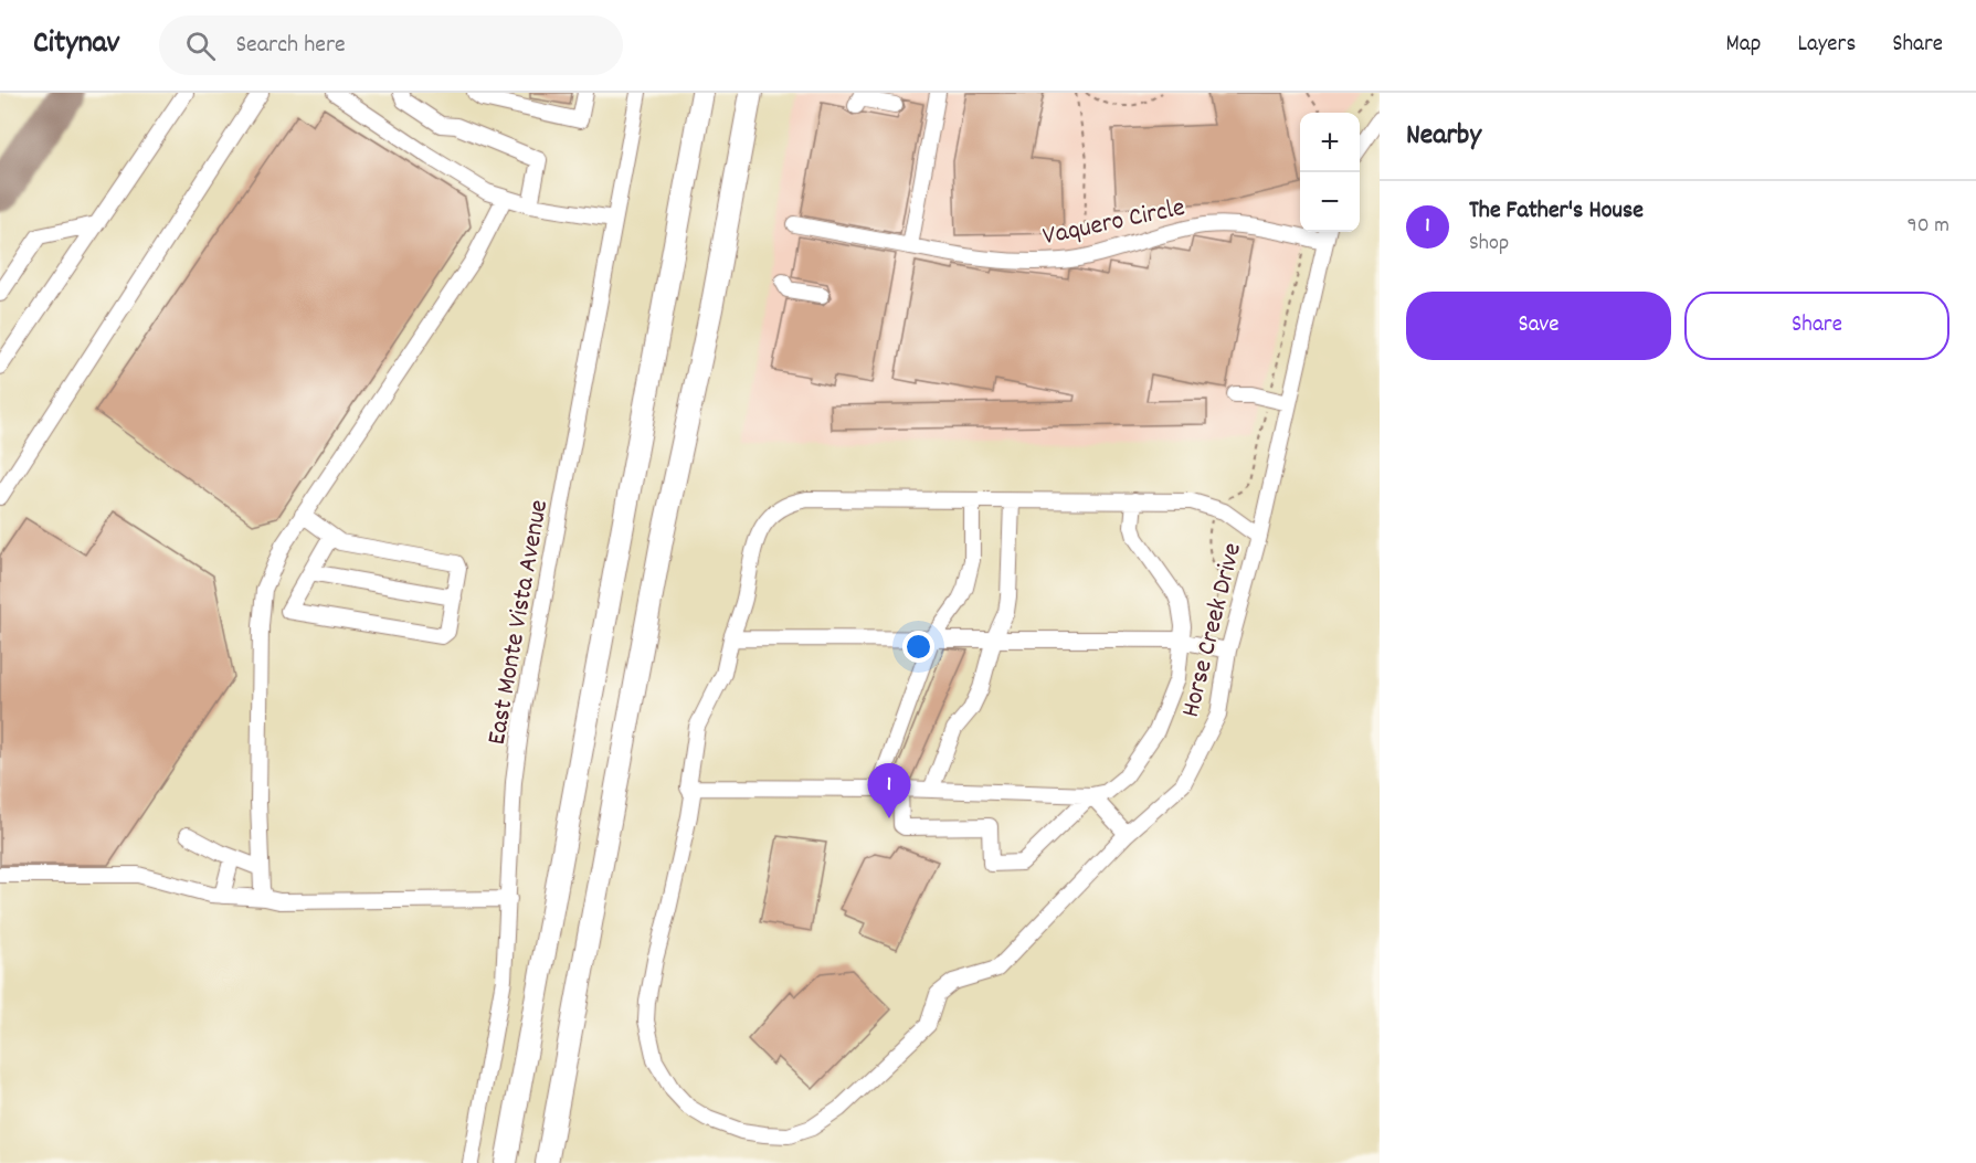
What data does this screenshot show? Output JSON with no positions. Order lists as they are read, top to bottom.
{
  "streets": {
    "street": ["Vaquero Circle", "East Monte Vista Avenue", "Horse Creek Drive"]
  },
  "crossings": [
    ["Vaquero Circle", "Horse Creek Drive"]
  ],
  "page": {
    "header": "Citynav",
    "search": "Search here",
    "nav": ["Map", "Layers", "Share"],
    "heading": "Nearby",
    "map_buttons": ["+", "−"],
    "list": [
      {
        "mark": "1",
        "name": "The Father's House",
        "note": "Shop",
        "value": "90 m"
      }
    ],
    "buttons": ["Save", "Share"],
    "pins": "1"
  }
}
